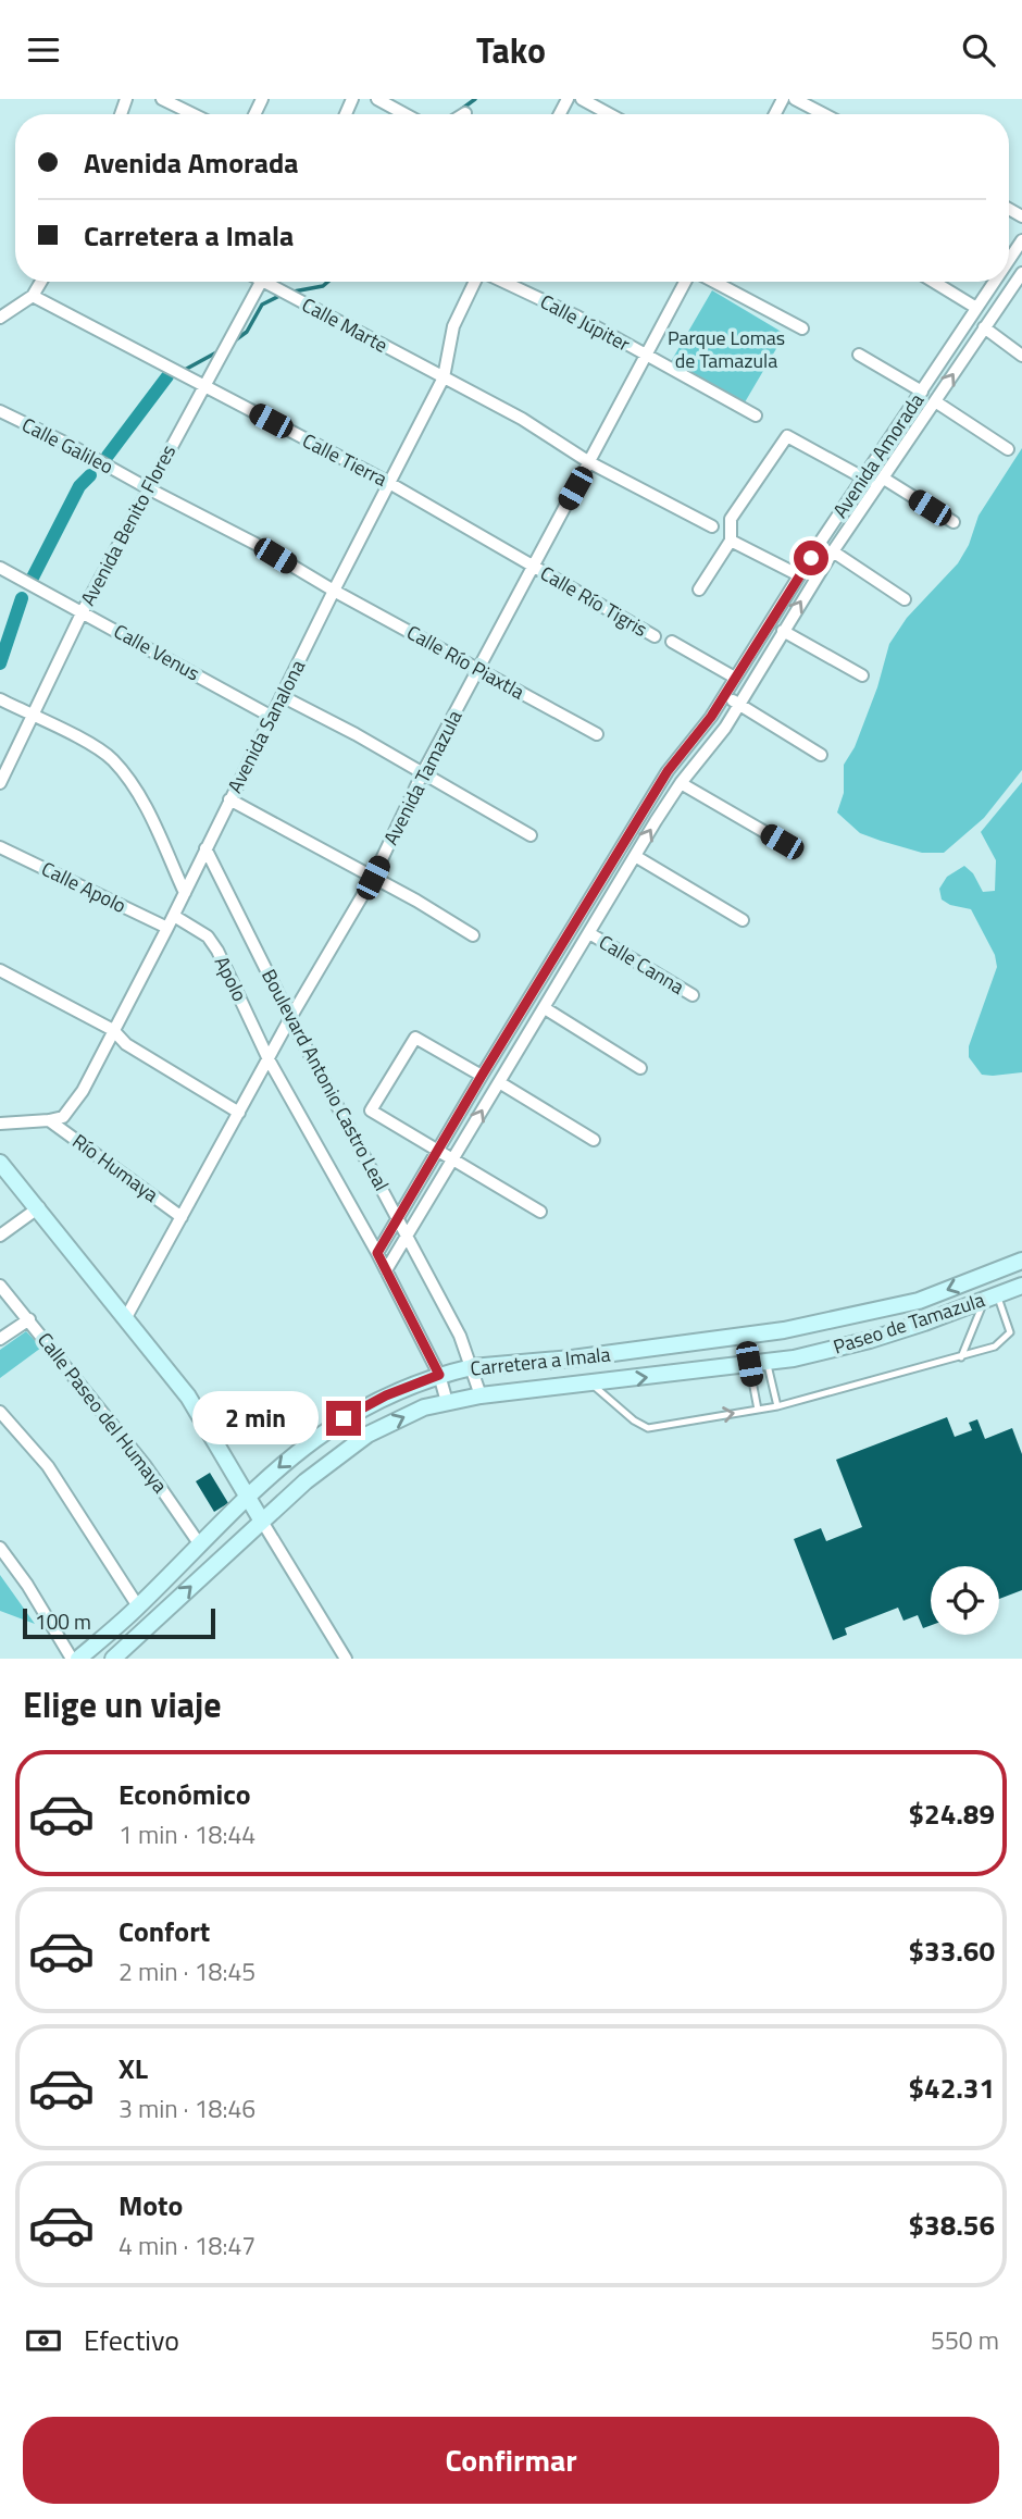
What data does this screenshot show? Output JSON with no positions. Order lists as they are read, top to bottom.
{
  "streets": {
    "main road": ["Paseo de Tamazula", "Carretera a Imala"],
    "street": [
      "Calle Júpiter",
      "Calle Marte",
      "Calle Galileo",
      "Avenida Amorada",
      "Calle Tierra",
      "Avenida Benito Flores",
      "Calle Río Tigris",
      "Calle Venus",
      "Calle Río Piaxtla",
      "Avenida Sanalona",
      "Avenida Tamazula",
      "Calle Apolo",
      "Calle Canna",
      "Apolo",
      "Boulevard Antonio Castro Leal",
      "Río Humaya",
      "Calle Paseo del Humaya"
    ]
  },
  "crossings": [
    ["Calle Júpiter", "Avenida Tamazula"],
    ["Calle Marte", "Avenida Sanalona"],
    ["Calle Marte", "Avenida Tamazula"],
    ["Calle Galileo", "Avenida Benito Flores"],
    ["Calle Galileo", "Calle Río Piaxtla"],
    ["Calle Galileo", "Avenida Sanalona"],
    ["Avenida Amorada", "Calle Canna"],
    ["Avenida Amorada", "Boulevard Antonio Castro Leal"],
    ["Calle Tierra", "Avenida Benito Flores"],
    ["Calle Tierra", "Calle Río Tigris"],
    ["Calle Tierra", "Avenida Sanalona"],
    ["Calle Tierra", "Avenida Tamazula"],
    ["Avenida Benito Flores", "Calle Venus"],
    ["Calle Río Tigris", "Avenida Tamazula"],
    ["Calle Venus", "Avenida Sanalona"],
    ["Calle Río Piaxtla", "Avenida Sanalona"],
    ["Calle Río Piaxtla", "Avenida Tamazula"],
    ["Avenida Sanalona", "Calle Apolo"],
    ["Avenida Sanalona", "Apolo"],
    ["Avenida Sanalona", "Boulevard Antonio Castro Leal"],
    ["Avenida Sanalona", "Río Humaya"],
    ["Avenida Tamazula", "Apolo"],
    ["Avenida Tamazula", "Boulevard Antonio Castro Leal"],
    ["Avenida Tamazula", "Río Humaya"],
    ["Apolo", "Boulevard Antonio Castro Leal"],
    ["Boulevard Antonio Castro Leal", "Carretera a Imala"],
    ["Paseo de Tamazula", "Carretera a Imala"],
    ["Carretera a Imala", "Calle Paseo del Humaya"]
  ],
  "parks": ["Parque Lomas de Tamazula"],
  "scale_bar": "100 m",
  "page": {
    "header": "Tako",
    "banner": ["Avenida Amorada", "Carretera a Imala"],
    "bubble": "2 min",
    "scale": "100 m",
    "heading": "Elige un viaje",
    "list": [
      {
        "name": "Económico",
        "note": "1 min · 18:44",
        "value": "$24.89"
      },
      {
        "name": "Confort",
        "note": "2 min · 18:45",
        "value": "$33.60"
      },
      {
        "name": "XL",
        "note": "3 min · 18:46",
        "value": "$42.31"
      },
      {
        "name": "Moto",
        "note": "4 min · 18:47",
        "value": "$38.56"
      }
    ],
    "pay": ["Efectivo", "550 m"],
    "buttons": "Confirmar"
  }
}
